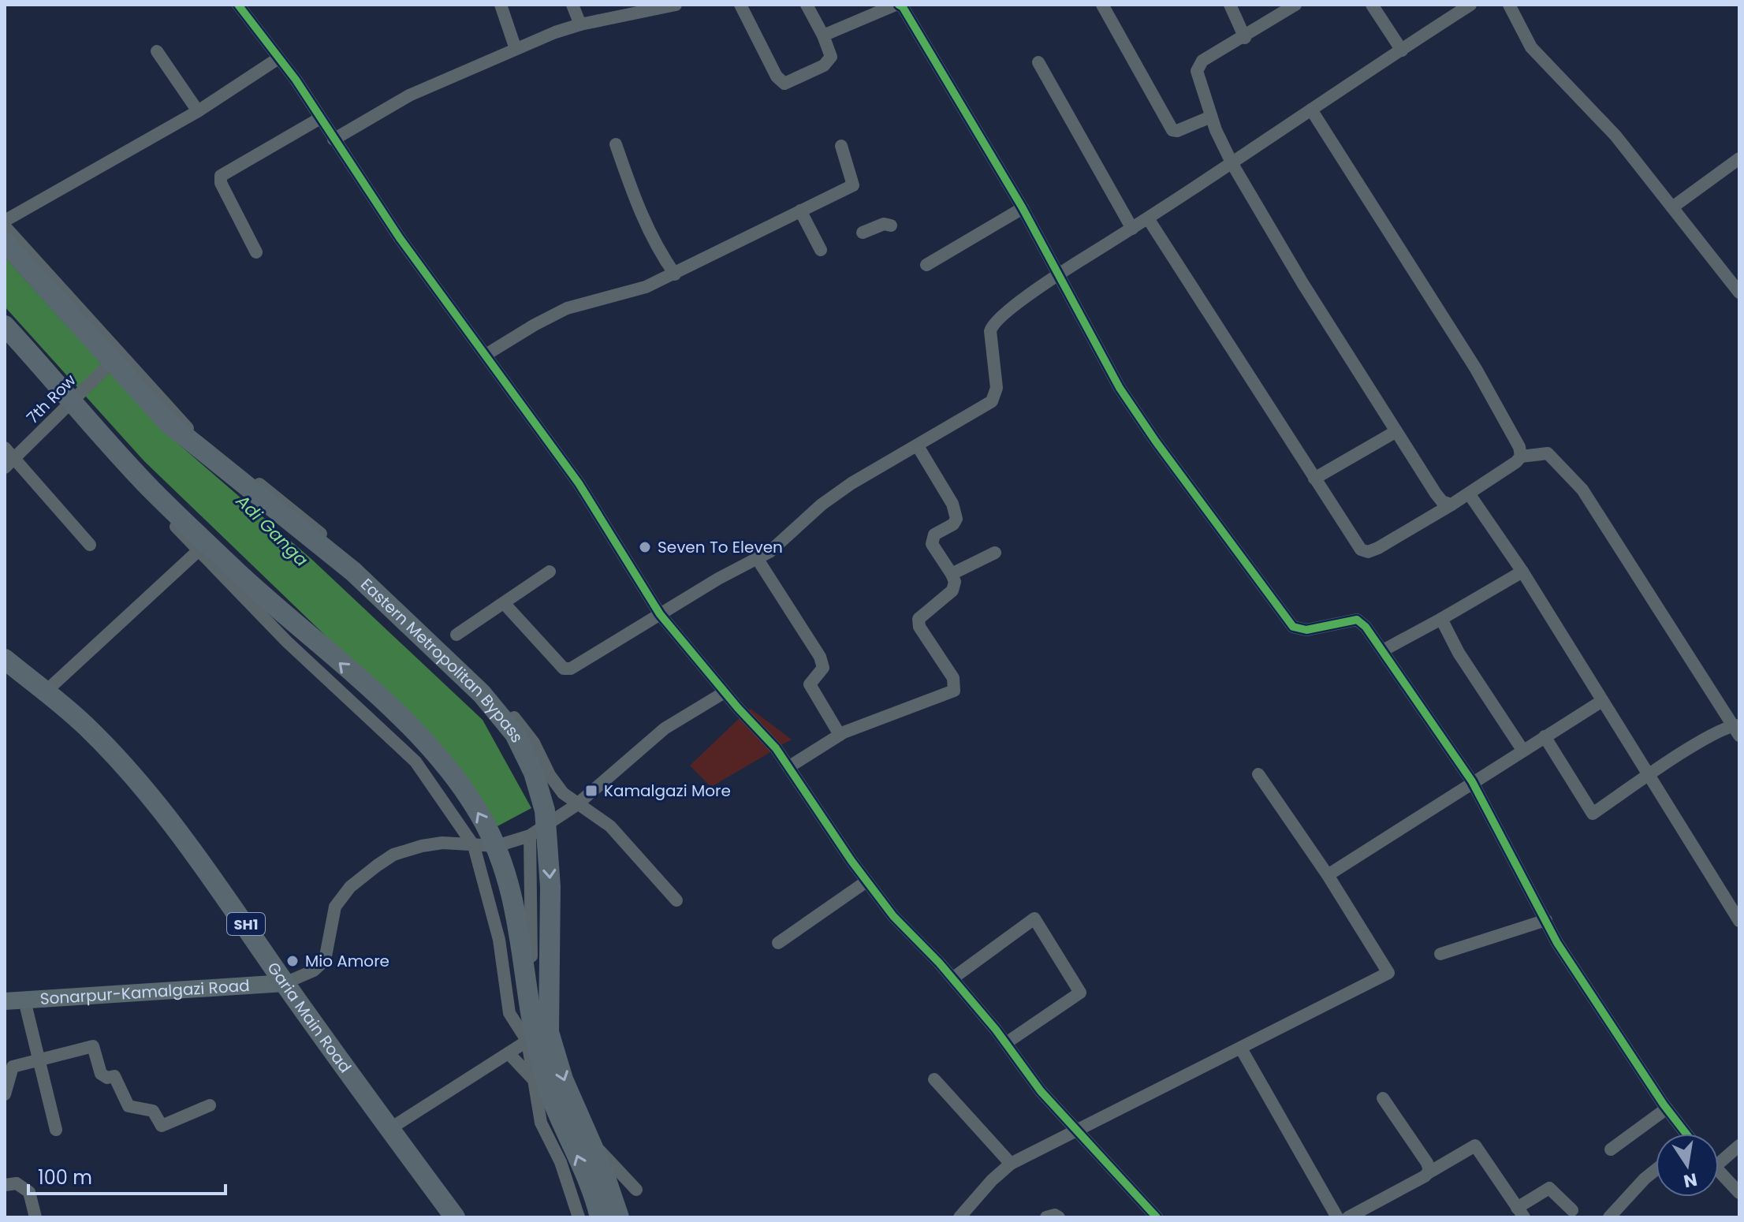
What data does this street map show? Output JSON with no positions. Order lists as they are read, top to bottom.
{
  "streets": {
    "main road": [
      "Eastern Metropolitan Bypass",
      "SH1",
      "Sonarpur-Kamalgazi Road",
      "Garia Main Road"
    ],
    "street": ["7th Row"]
  },
  "crossings": [
    ["Sonarpur-Kamalgazi Road", "Garia Main Road"]
  ],
  "water": ["Adi Ganga"],
  "places": {
    "other": ["Seven To Eleven", "Mio Amore"],
    "transit": ["Kamalgazi More"]
  },
  "scale_bar": "100 m",
  "north": "bottom"
}
